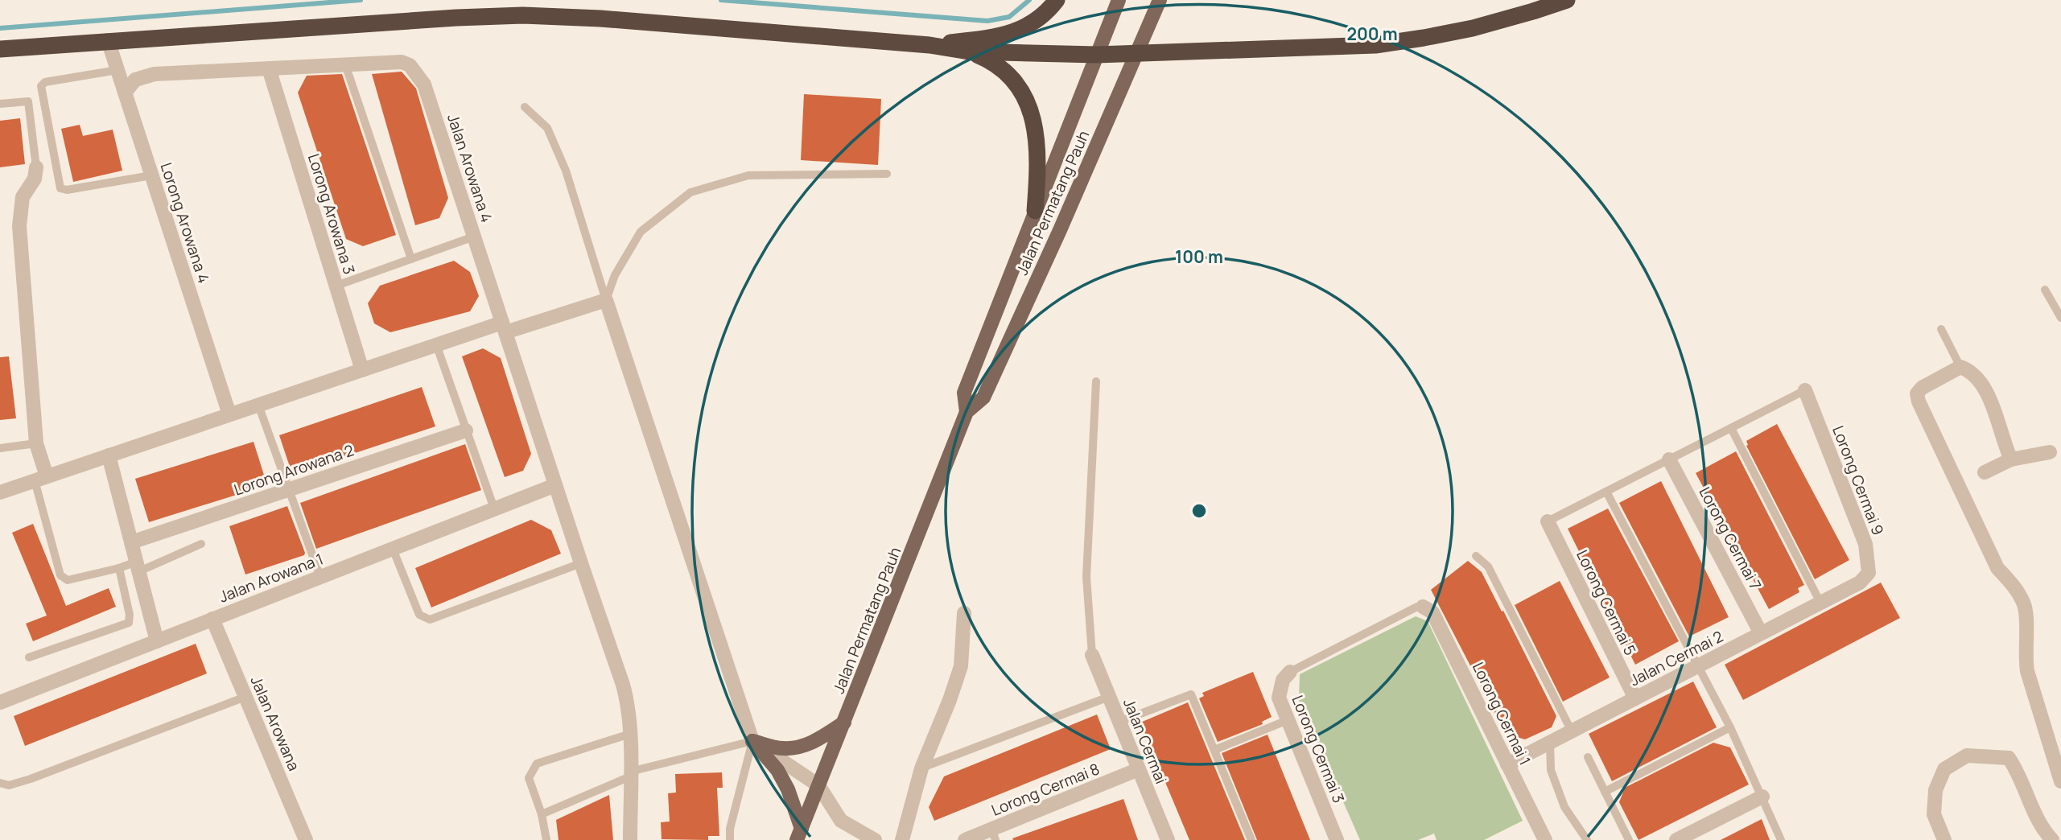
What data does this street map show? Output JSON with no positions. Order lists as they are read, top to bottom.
{
  "streets": {
    "main road": ["Jalan Permatang Pauh"],
    "street": [
      "Jalan Arowana 4",
      "Lorong Arowana 3",
      "Lorong Arowana 4",
      "Lorong Arowana 2",
      "Lorong Cermai 9",
      "Lorong Cermai 7",
      "Jalan Arowana 1",
      "Lorong Cermai 5",
      "Jalan Cermai 2",
      "Lorong Cermai 1",
      "Jalan Arowana",
      "Jalan Cermai",
      "Lorong Cermai 3",
      "Lorong Cermai 8"
    ]
  },
  "crossings": [
    ["Jalan Arowana 4", "Lorong Arowana 3"],
    ["Jalan Arowana 4", "Lorong Arowana 4"],
    ["Jalan Arowana 4", "Jalan Arowana 1"],
    ["Lorong Cermai 9", "Jalan Cermai 2"],
    ["Lorong Cermai 7", "Jalan Cermai 2"],
    ["Jalan Arowana 1", "Jalan Arowana"],
    ["Lorong Cermai 5", "Jalan Cermai 2"],
    ["Jalan Cermai 2", "Lorong Cermai 1"],
    ["Jalan Cermai", "Lorong Cermai 8"]
  ],
  "rings": ["200 m", "100 m"]
}
